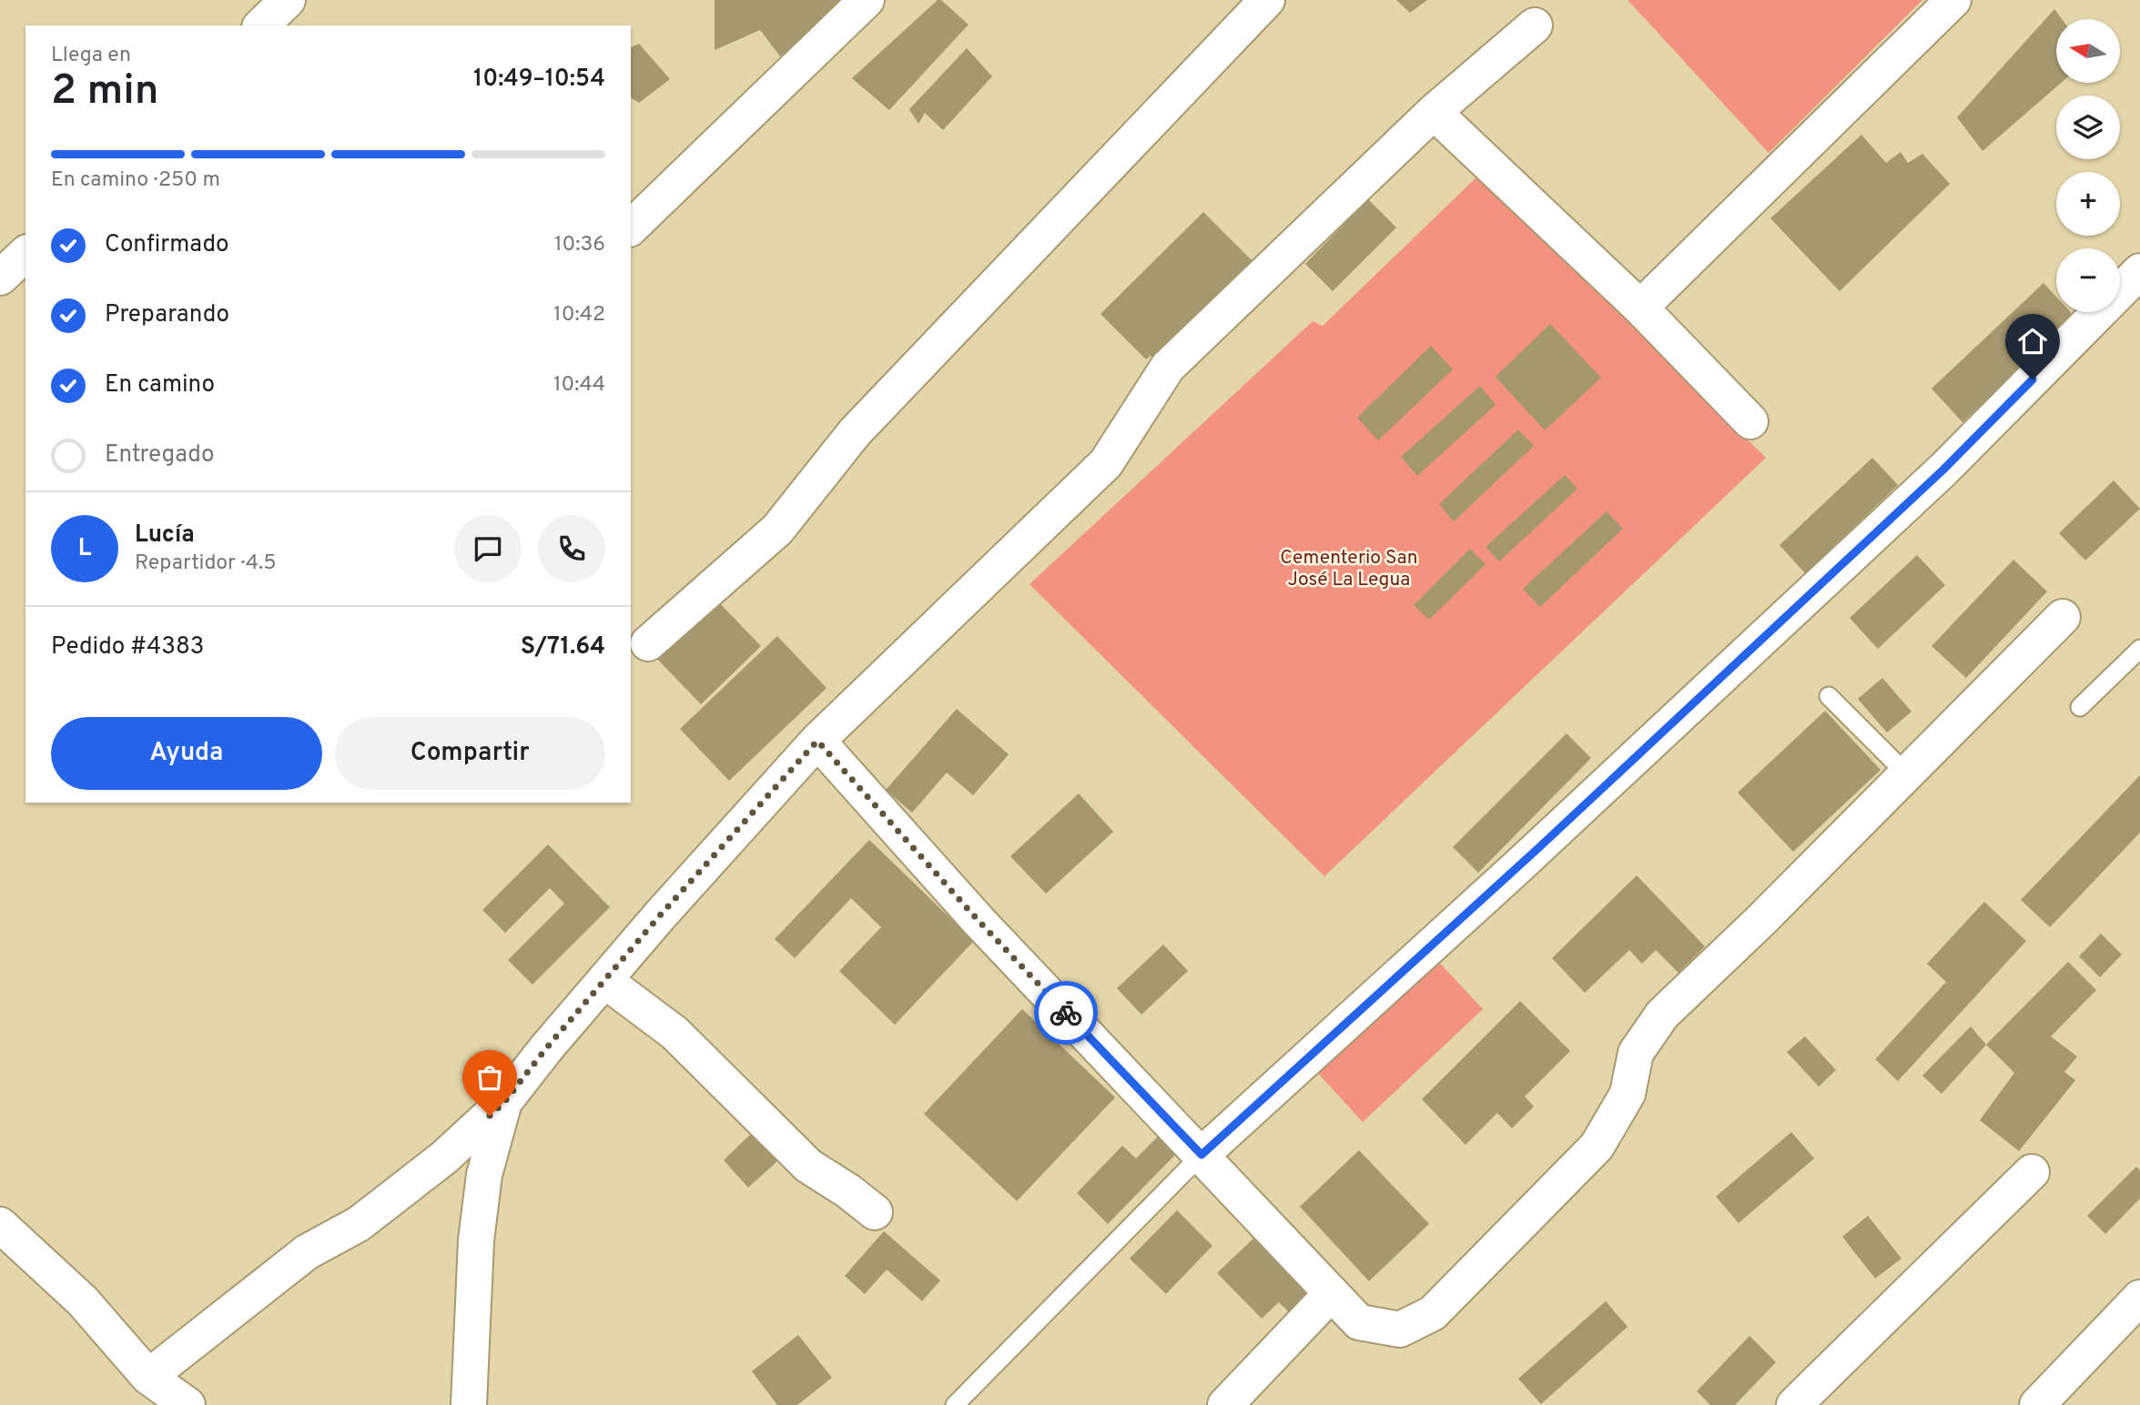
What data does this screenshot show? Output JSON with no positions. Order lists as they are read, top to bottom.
{
  "parks": ["Cementerio San José La Legua"],
  "north": "left",
  "page": {
    "map_buttons": ["+", "−"],
    "heading": ["2 min", "Llega en", "10:49–10:54"],
    "panel": [
      "Lucía",
      "Repartidor · 4.5",
      "Pedido #4383",
      "S/71.64"
    ],
    "bar": "En camino · 250 m",
    "list": [
      ["Confirmado", "10:36"],
      ["Preparando", "10:42"],
      ["En camino", "10:44"],
      "Entregado"
    ],
    "round": "L",
    "buttons": ["Ayuda", "Compartir"]
  }
}
